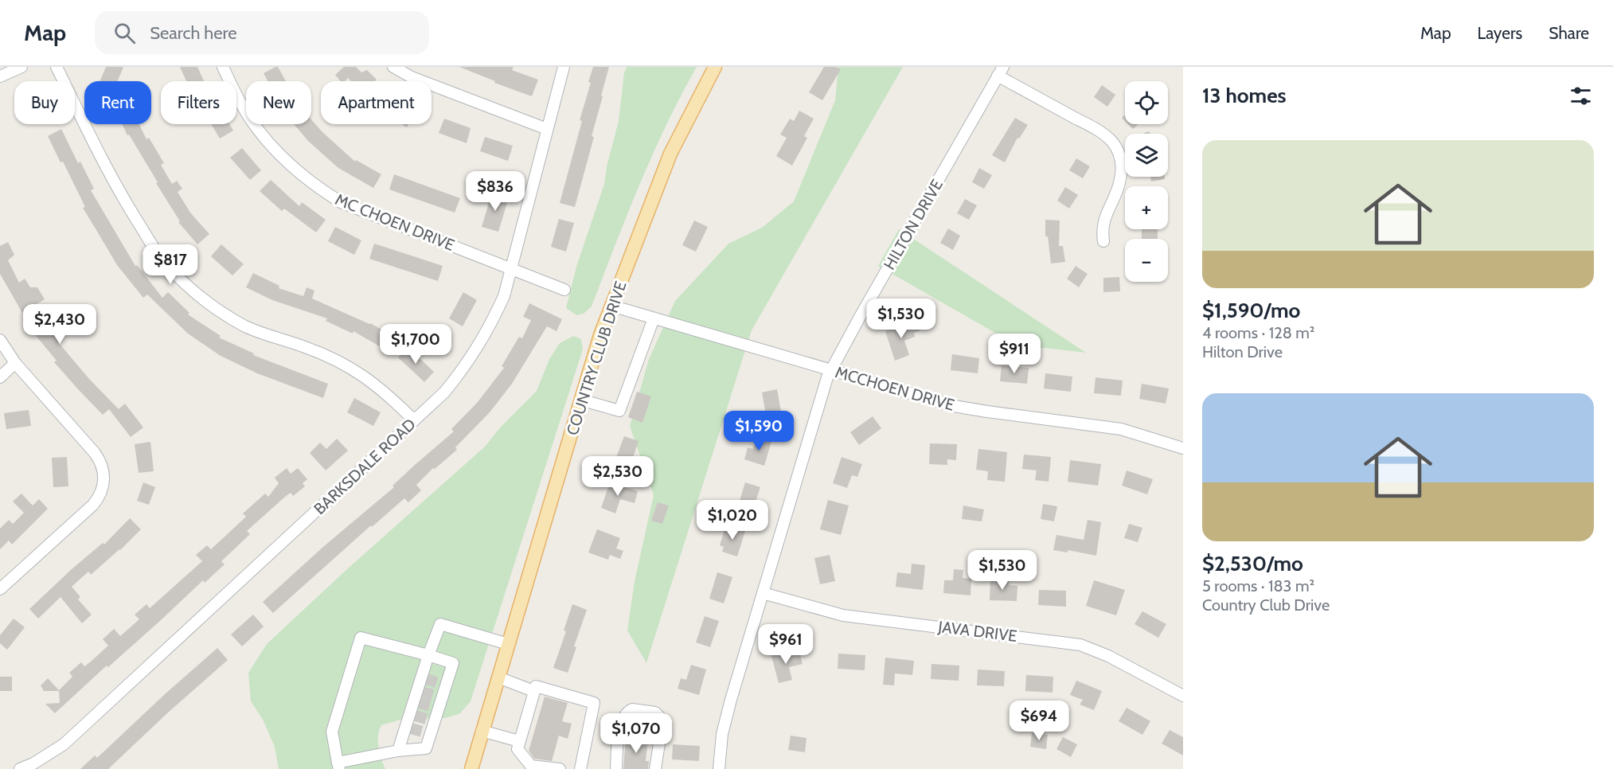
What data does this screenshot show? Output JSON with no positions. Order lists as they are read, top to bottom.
{
  "streets": {
    "main road": ["COUNTRY CLUB DRIVE"],
    "street": [
      "MC CHOEN DRIVE",
      "HILTON DRIVE",
      "MCCHOEN DRIVE",
      "BARKSDALE ROAD",
      "JAVA DRIVE"
    ]
  },
  "crossings": [
    ["MC CHOEN DRIVE", "BARKSDALE ROAD"],
    ["HILTON DRIVE", "MCCHOEN DRIVE"],
    ["HILTON DRIVE", "JAVA DRIVE"],
    ["COUNTRY CLUB DRIVE", "MCCHOEN DRIVE"]
  ],
  "page": {
    "header": "Map",
    "search": "Search here",
    "nav": ["Map", "Layers", "Share"],
    "heading": "13 homes",
    "map_buttons": ["+", "−"],
    "chip": [
      "Buy",
      "Rent",
      "Filters",
      "New",
      "Apartment"
    ],
    "list": [
      {
        "name": "$1,590/mo",
        "note": "4 rooms · 128 m² · Hilton Drive"
      },
      {
        "name": "$2,530/mo",
        "note": "5 rooms · 183 m² · Country Club Drive"
      }
    ],
    "price": [
      "$836",
      "$817",
      "$1,530",
      "$2,430",
      "$1,700",
      "$911",
      "$1,590",
      "$2,530",
      "$1,020",
      "$1,530",
      "$961",
      "$694",
      "$1,070"
    ]
  }
}
